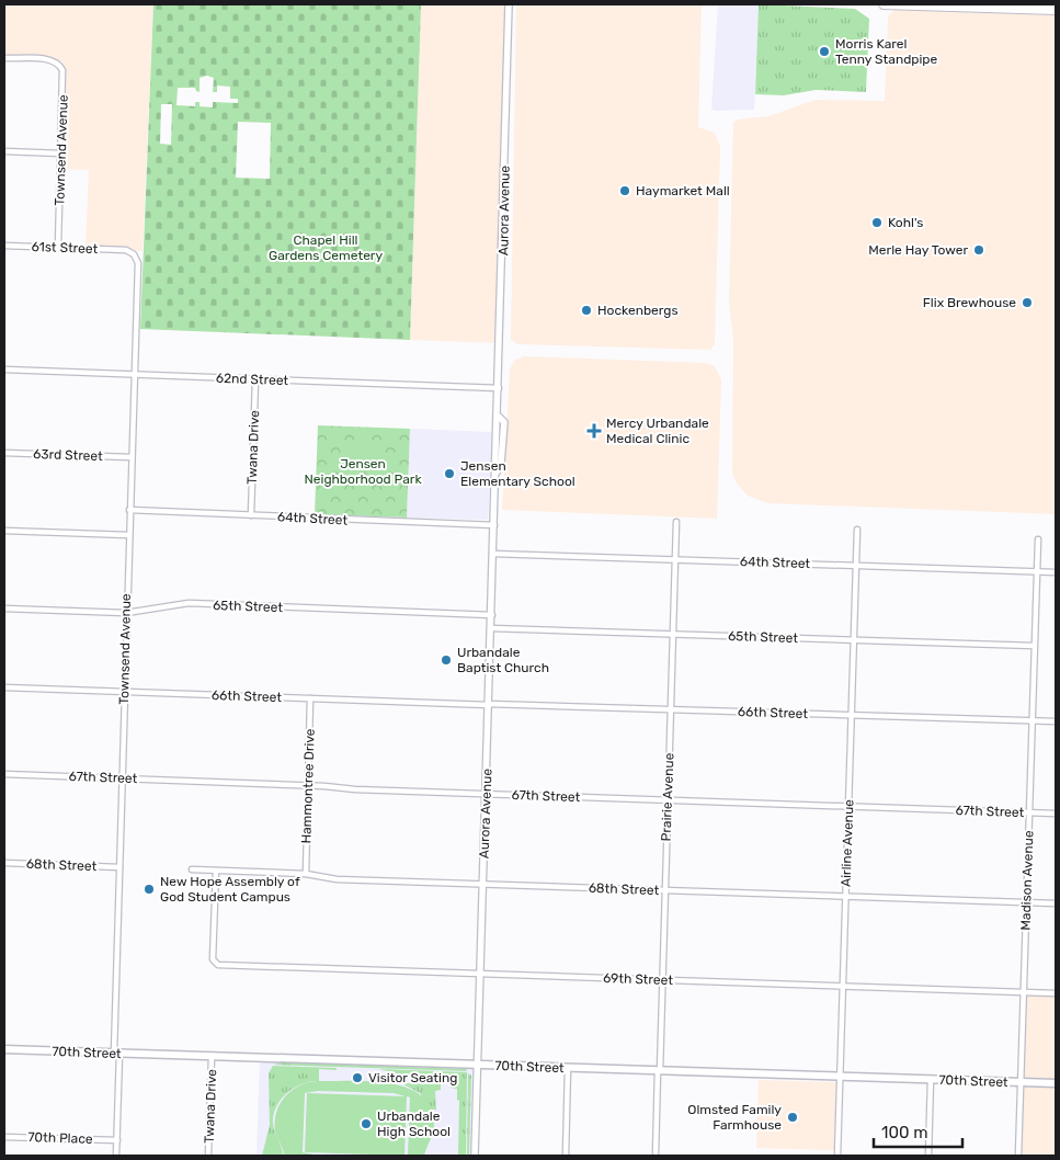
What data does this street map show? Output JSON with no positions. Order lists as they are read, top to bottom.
{
  "streets": {
    "main road": ["70th Street"],
    "street": [
      "Townsend Avenue",
      "Aurora Avenue",
      "61st Street",
      "62nd Street",
      "Twana Drive",
      "63rd Street",
      "64th Street",
      "65th Street",
      "66th Street",
      "67th Street",
      "Hammontree Drive",
      "Prairie Avenue",
      "Airline Avenue",
      "68th Street",
      "Madison Avenue",
      "69th Street",
      "70th Place"
    ]
  },
  "crossings": [
    ["Townsend Avenue", "61st Street"],
    ["Townsend Avenue", "62nd Street"],
    ["Townsend Avenue", "63rd Street"],
    ["Townsend Avenue", "64th Street"],
    ["Townsend Avenue", "65th Street"],
    ["Townsend Avenue", "66th Street"],
    ["Townsend Avenue", "67th Street"],
    ["Townsend Avenue", "68th Street"],
    ["Townsend Avenue", "70th Street"],
    ["Townsend Avenue", "70th Place"],
    ["Aurora Avenue", "62nd Street"],
    ["Aurora Avenue", "64th Street"],
    ["Aurora Avenue", "65th Street"],
    ["Aurora Avenue", "66th Street"],
    ["Aurora Avenue", "67th Street"],
    ["Aurora Avenue", "68th Street"],
    ["Aurora Avenue", "69th Street"],
    ["Aurora Avenue", "70th Street"],
    ["62nd Street", "Twana Drive"],
    ["Twana Drive", "64th Street"],
    ["Twana Drive", "70th Street"],
    ["64th Street", "Prairie Avenue"],
    ["64th Street", "Airline Avenue"],
    ["64th Street", "Madison Avenue"],
    ["65th Street", "Prairie Avenue"],
    ["65th Street", "Airline Avenue"],
    ["65th Street", "Madison Avenue"],
    ["66th Street", "Hammontree Drive"],
    ["66th Street", "Prairie Avenue"],
    ["66th Street", "Airline Avenue"],
    ["66th Street", "Madison Avenue"],
    ["67th Street", "Hammontree Drive"],
    ["67th Street", "Prairie Avenue"],
    ["67th Street", "Airline Avenue"],
    ["67th Street", "Madison Avenue"],
    ["Hammontree Drive", "68th Street"],
    ["Prairie Avenue", "68th Street"],
    ["Prairie Avenue", "69th Street"],
    ["Prairie Avenue", "70th Street"],
    ["Airline Avenue", "68th Street"],
    ["Airline Avenue", "69th Street"],
    ["Airline Avenue", "70th Street"],
    ["68th Street", "Madison Avenue"],
    ["68th Street", "69th Street"],
    ["Madison Avenue", "69th Street"],
    ["Madison Avenue", "70th Street"]
  ],
  "parks": ["Chapel Hill Gardens Cemetery", "Jensen Neighborhood Park"],
  "places": {
    "other": [
      "Morris Karel Tenny Standpipe",
      "Haymarket Mall",
      "Kohl's",
      "Merle Hay Tower",
      "Flix Brewhouse",
      "Hockenbergs",
      "Jensen Elementary School",
      "Urbandale Baptist Church",
      "New Hope Assembly of God Student Campus",
      "Visitor Seating",
      "Olmsted Family Farmhouse",
      "Urbandale High School"
    ],
    "health": ["Mercy Urbandale Medical Clinic"]
  },
  "scale_bar": "100 m"
}
